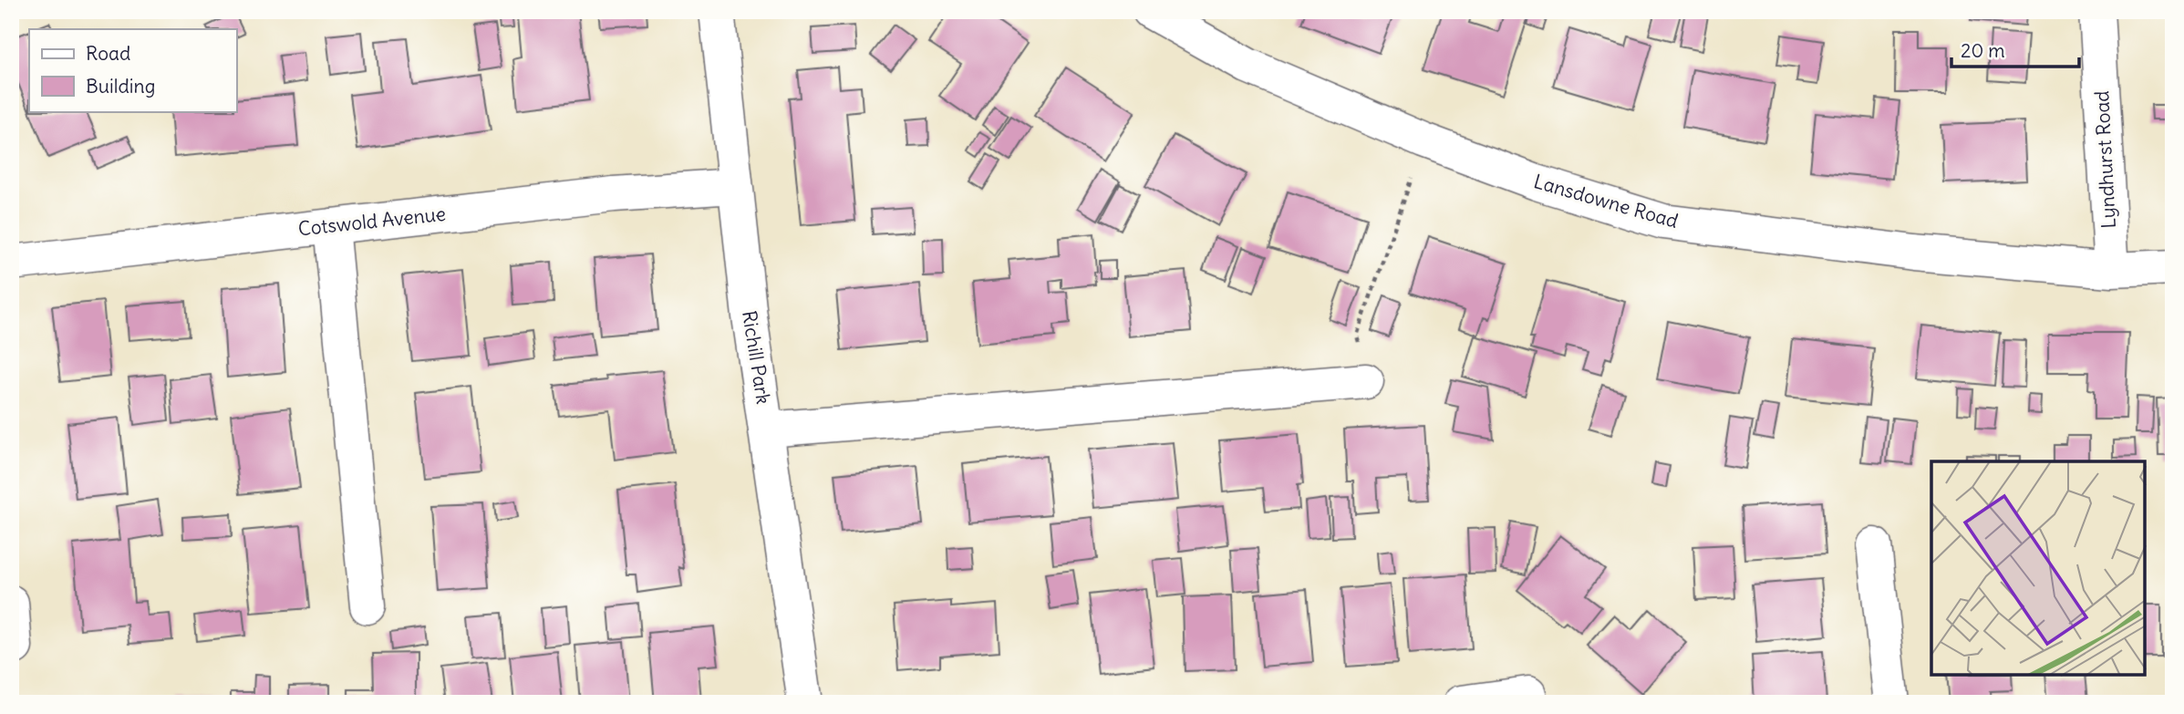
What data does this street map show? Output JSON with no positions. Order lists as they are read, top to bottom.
{
  "streets": {
    "street": [
      "Lyndhurst Road",
      "Lansdowne Road",
      "Cotswold Avenue",
      "Richill Park"
    ]
  },
  "crossings": [
    ["Lyndhurst Road", "Lansdowne Road"],
    ["Cotswold Avenue", "Richill Park"]
  ],
  "legend": ["Road", "Building"],
  "scale_bar": "20 m"
}
